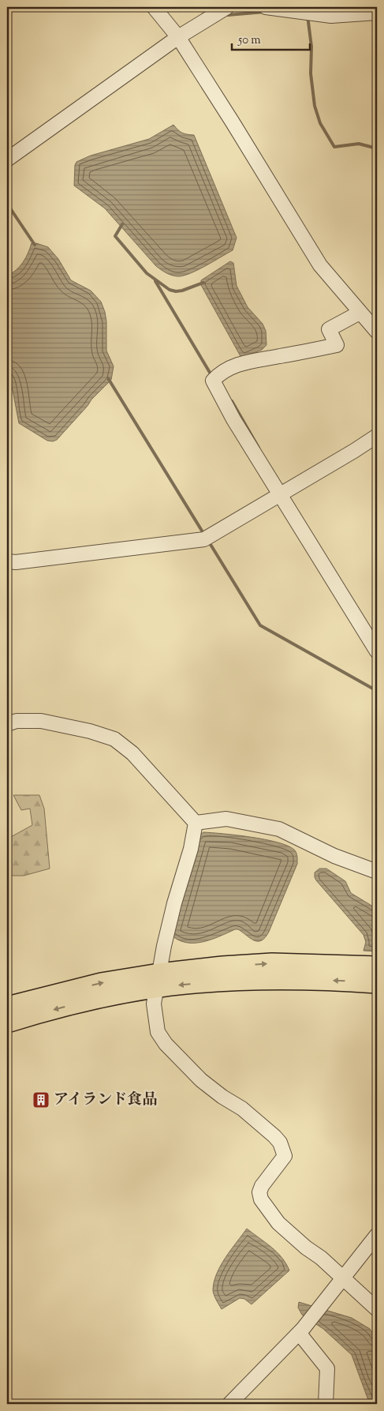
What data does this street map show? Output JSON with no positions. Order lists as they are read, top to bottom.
{
  "places": {
    "building": ["アイランド食品"]
  },
  "scale_bar": "50 m"
}
